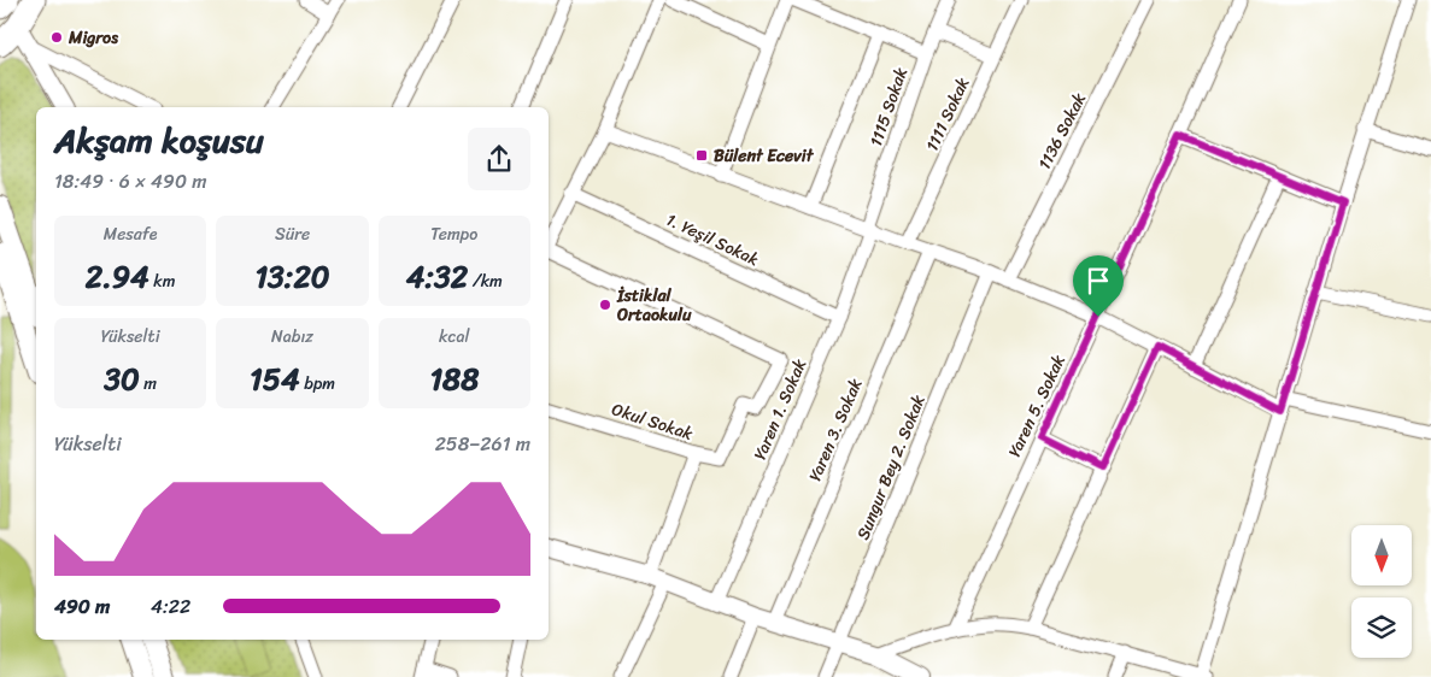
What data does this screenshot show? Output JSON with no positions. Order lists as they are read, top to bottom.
{
  "streets": {
    "street": [
      "1115 Sokak",
      "1111 Sokak",
      "1136 Sokak",
      "1. Yeşil Sokak",
      "Yaren 5. Sokak",
      "Yaren 1. Sokak",
      "Okul Sokak",
      "Yaren 3. Sokak",
      "Sungur Bey 2. Sokak"
    ]
  },
  "crossings": [
    ["1115 Sokak", "Yaren 1. Sokak"],
    ["1. Yeşil Sokak", "Yaren 1. Sokak"]
  ],
  "places": {
    "other": ["Migros", "İstiklal Ortaokulu"],
    "transit": ["Bülent Ecevit"]
  },
  "north": "bottom",
  "page": {
    "heading": ["Akşam koşusu", "18:49 · 6 × 490 m"],
    "stats": [
      ["Mesafe", "2.94 km"],
      ["Süre", "13:20"],
      ["Tempo", "4:32 /km"],
      ["Yükselti", "30 m"],
      ["Nabız", "154 bpm"],
      ["kcal", "188"]
    ],
    "chart": ["Yükselti", "258–261 m"],
    "list": [
      {
        "name": "490 m",
        "note": "4:22"
      }
    ]
  }
}
